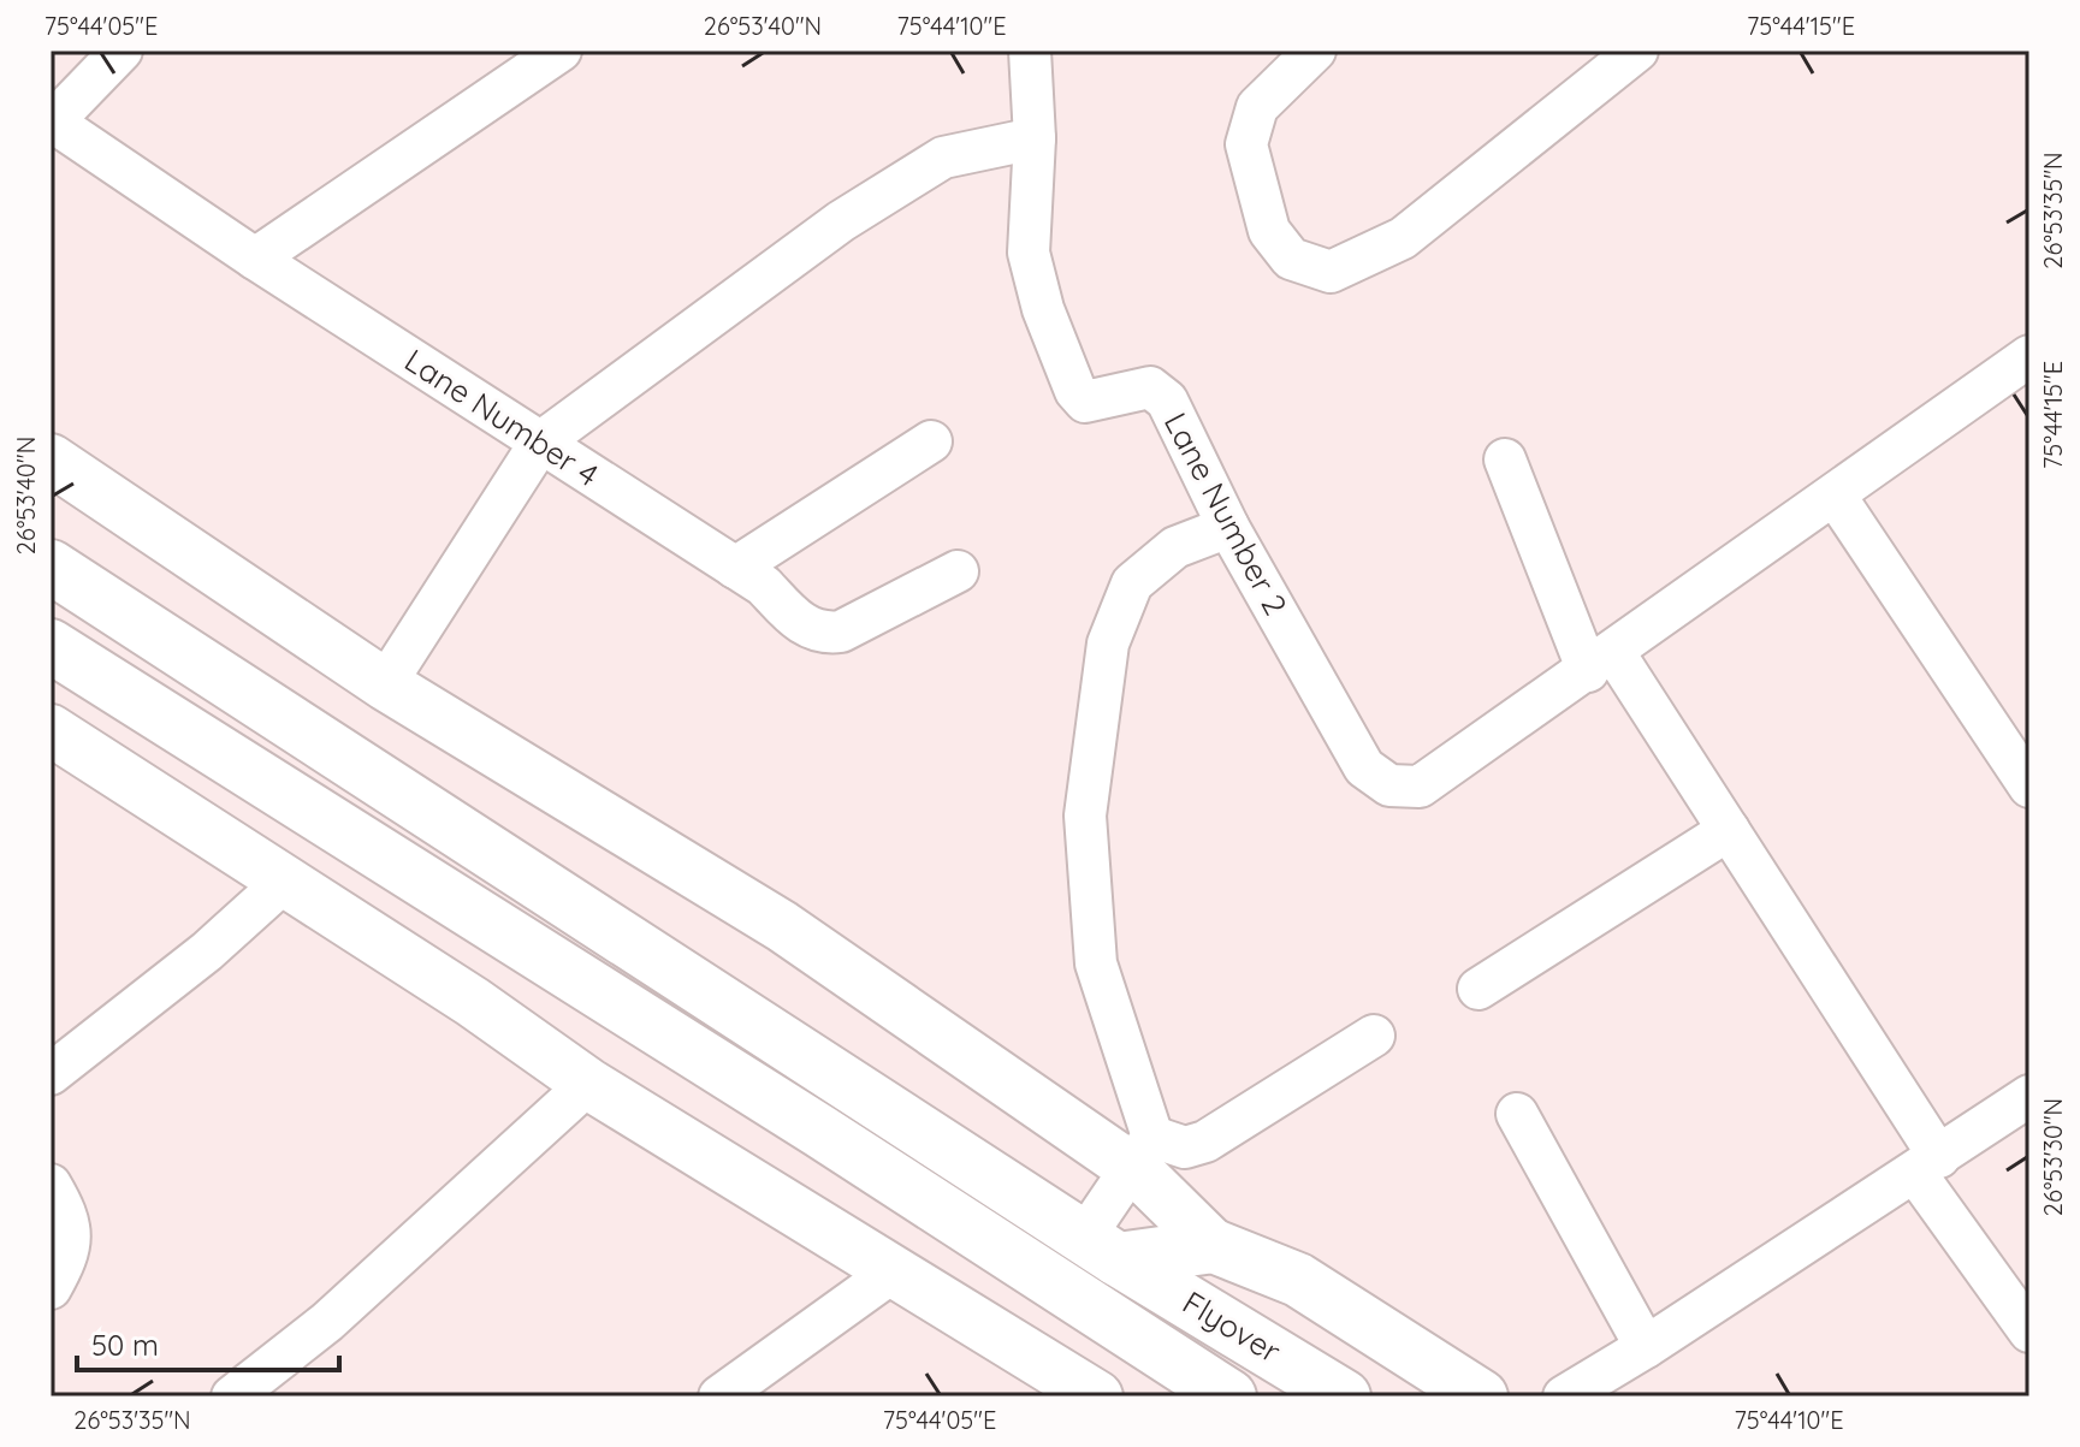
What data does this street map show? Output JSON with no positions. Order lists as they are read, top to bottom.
{
  "streets": {
    "highway": ["Flyover"],
    "street": ["Lane Number 4", "Lane Number 2"]
  },
  "scale_bar": "50 m",
  "coordinates": [
    "75°44'05\"E",
    "26°53'40\"N",
    "75°44'10\"E",
    "75°44'15\"E",
    "26°53'35\"N",
    "26°53'30\"N"
  ]
}
